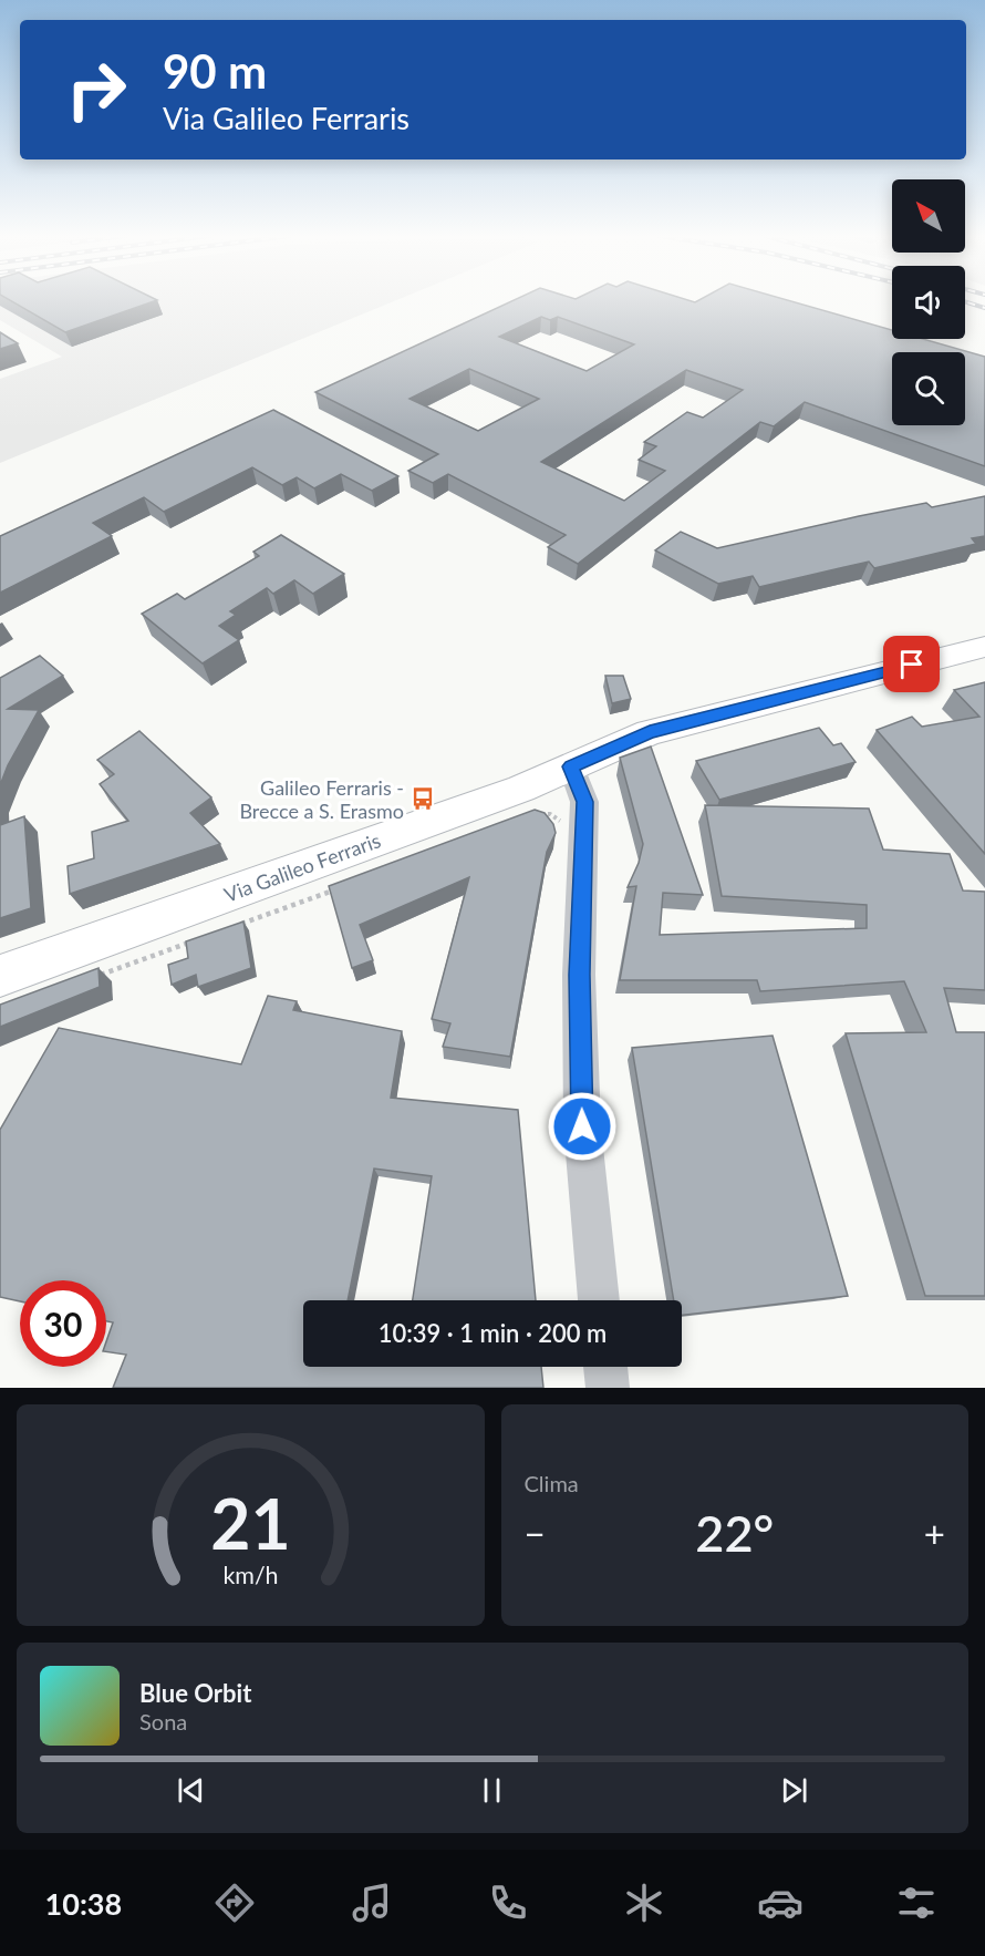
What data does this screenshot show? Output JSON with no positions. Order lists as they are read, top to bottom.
{
  "streets": {
    "main road": ["Via Galileo Ferraris"]
  },
  "places": {
    "bus stop": ["Galileo Ferraris - Brecce a S. Erasmo"]
  },
  "north": "top left",
  "page": {
    "turn": ["90 m", "Via Galileo Ferraris"],
    "limit": "30",
    "trip": "10:39 · 1 min · 200 m",
    "tile": "Clima",
    "heat": ["−", "22°", "+"],
    "song": ["Blue Orbit", "Sona"],
    "tabs": "10:38",
    "gauge": ["21", "km/h"]
  }
}
